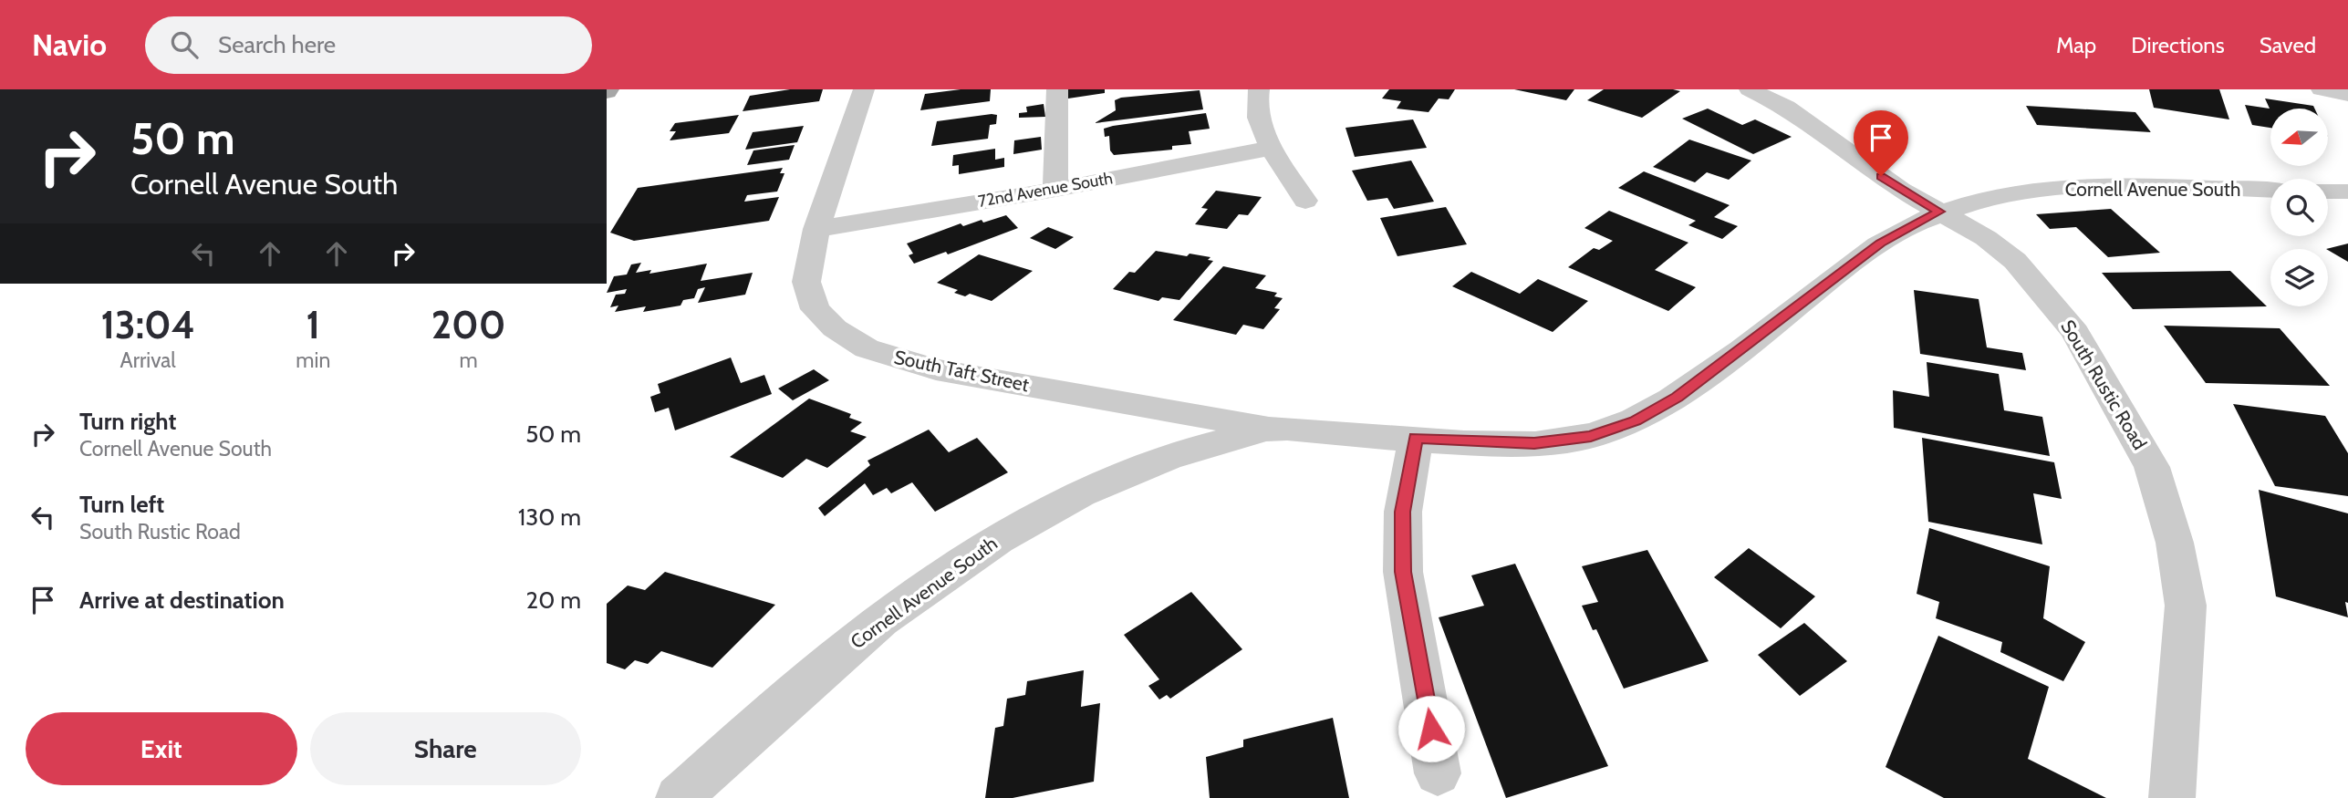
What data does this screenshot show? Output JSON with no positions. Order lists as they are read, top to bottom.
{
  "streets": {
    "street": [
      "72nd Avenue South",
      "Cornell Avenue South",
      "South Taft Street",
      "South Rustic Road"
    ]
  },
  "crossings": [
    ["72nd Avenue South", "South Taft Street"],
    ["Cornell Avenue South", "South Taft Street"],
    ["Cornell Avenue South", "South Rustic Road"]
  ],
  "north": "left",
  "page": {
    "header": "Navio",
    "search": "Search here",
    "nav": ["Map", "Directions", "Saved"],
    "turn": ["50 m", "Cornell Avenue South"],
    "eta": [
      "13:04",
      "Arrival",
      "1",
      "min",
      "200",
      "m"
    ],
    "list": [
      {
        "name": "Turn right",
        "note": "Cornell Avenue South",
        "value": "50 m"
      },
      {
        "name": "Turn left",
        "note": "South Rustic Road",
        "value": "130 m"
      },
      {
        "name": "Arrive at destination",
        "value": "20 m"
      }
    ],
    "buttons": ["Exit", "Share"]
  }
}
